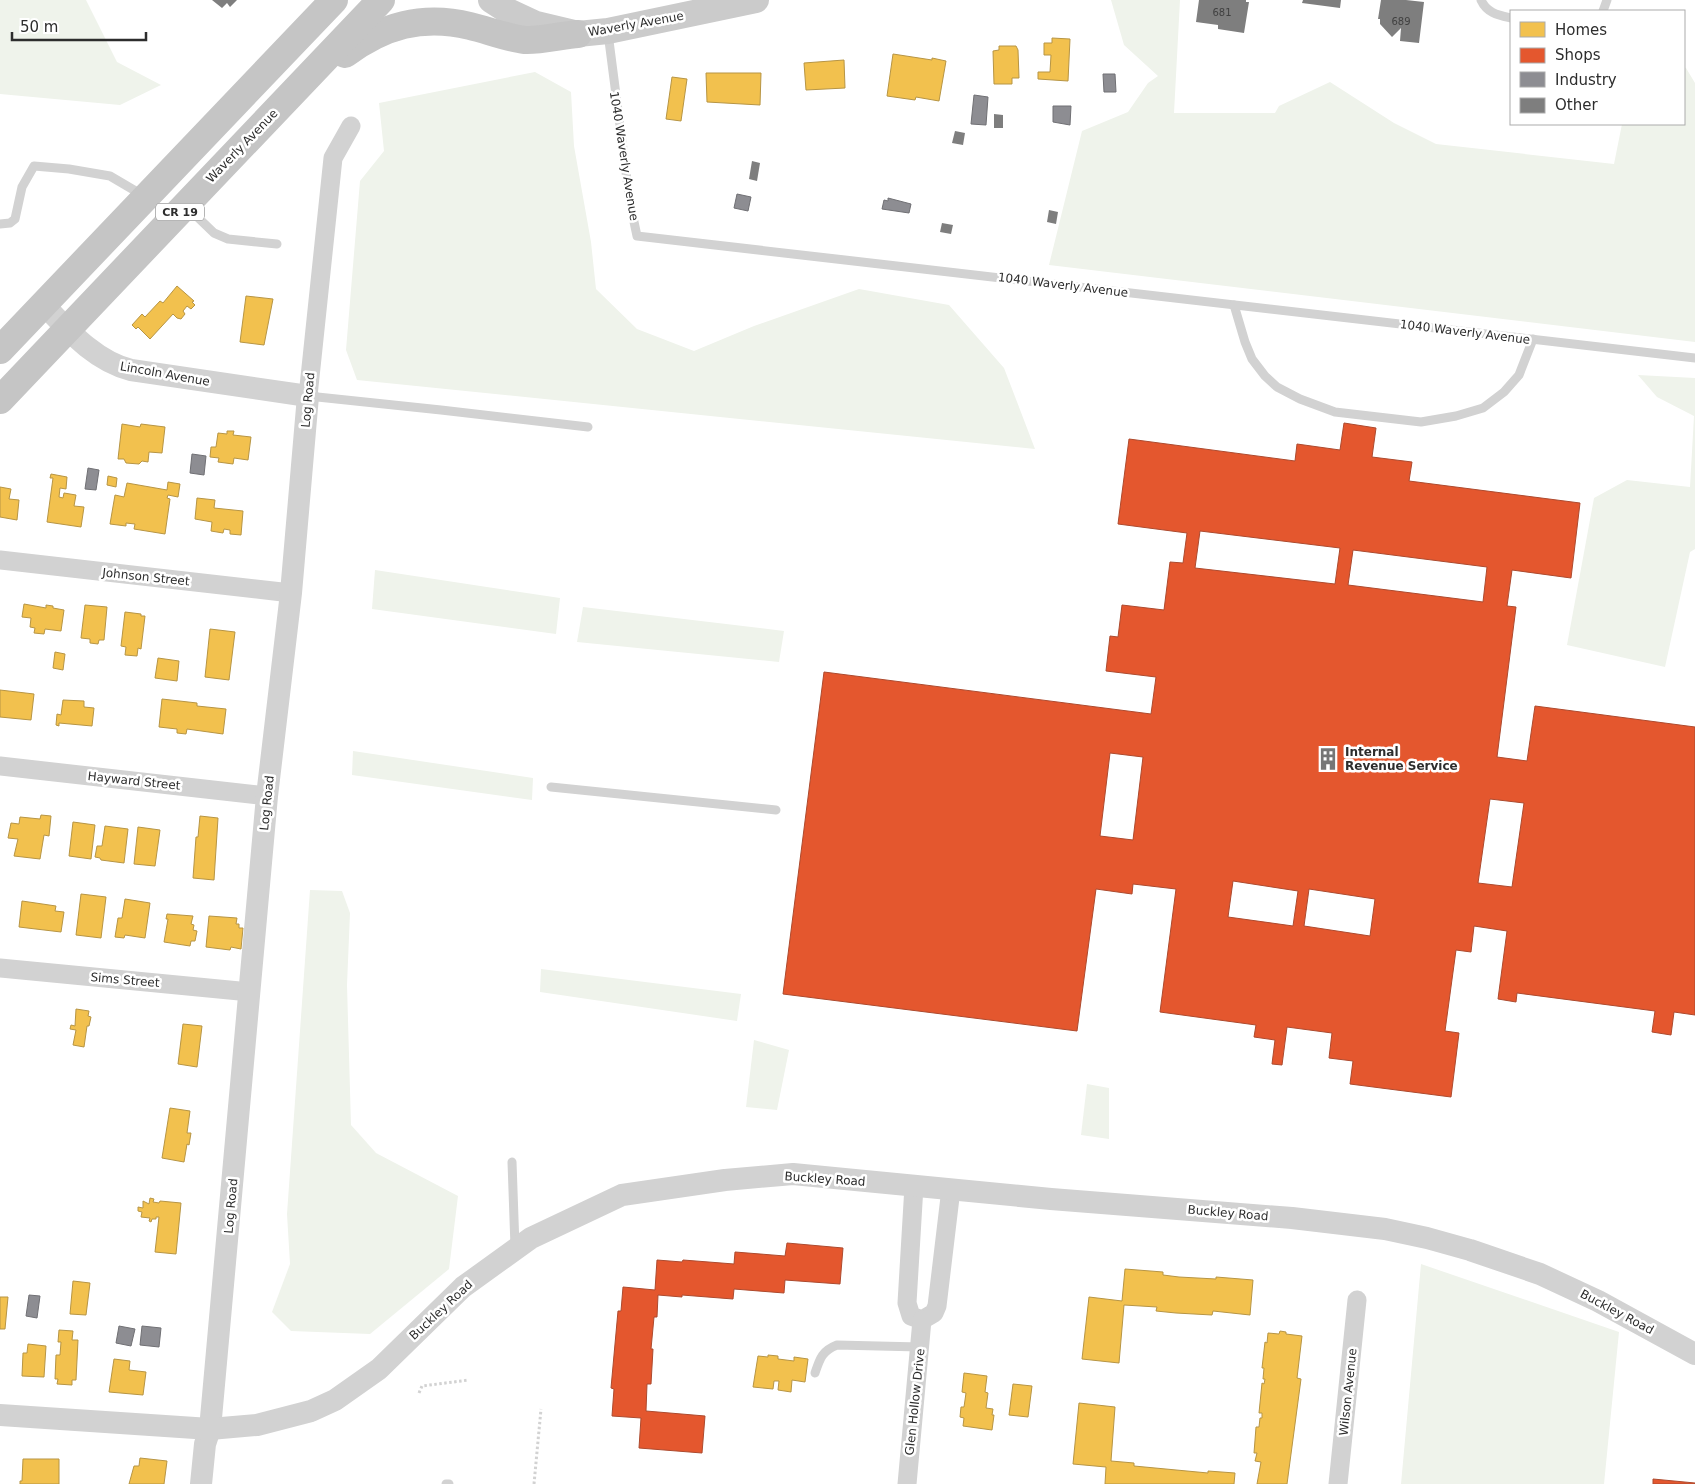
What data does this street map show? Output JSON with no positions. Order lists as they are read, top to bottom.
{
  "streets": {
    "main road": ["Waverly Avenue", "CR 19"],
    "street": [
      "Lincoln Avenue",
      "Log Road",
      "Johnson Street",
      "Hayward Street",
      "Sims Street",
      "Buckley Road",
      "Wilson Avenue",
      "Glen Hollow Drive"
    ],
    "lane": ["1040 Waverly Avenue"]
  },
  "crossings": [
    ["Waverly Avenue", "1040 Waverly Avenue"],
    ["Waverly Avenue", "Lincoln Avenue"],
    ["CR 19", "Lincoln Avenue"],
    ["Lincoln Avenue", "Log Road"],
    ["Log Road", "Johnson Street"],
    ["Log Road", "Hayward Street"],
    ["Log Road", "Sims Street"],
    ["Log Road", "Buckley Road"]
  ],
  "places": {
    "building": ["Internal Revenue Service"]
  },
  "house_numbers": ["681", "689"],
  "legend": [
    "Homes",
    "Shops",
    "Industry",
    "Other"
  ],
  "scale_bar": "50 m"
}
